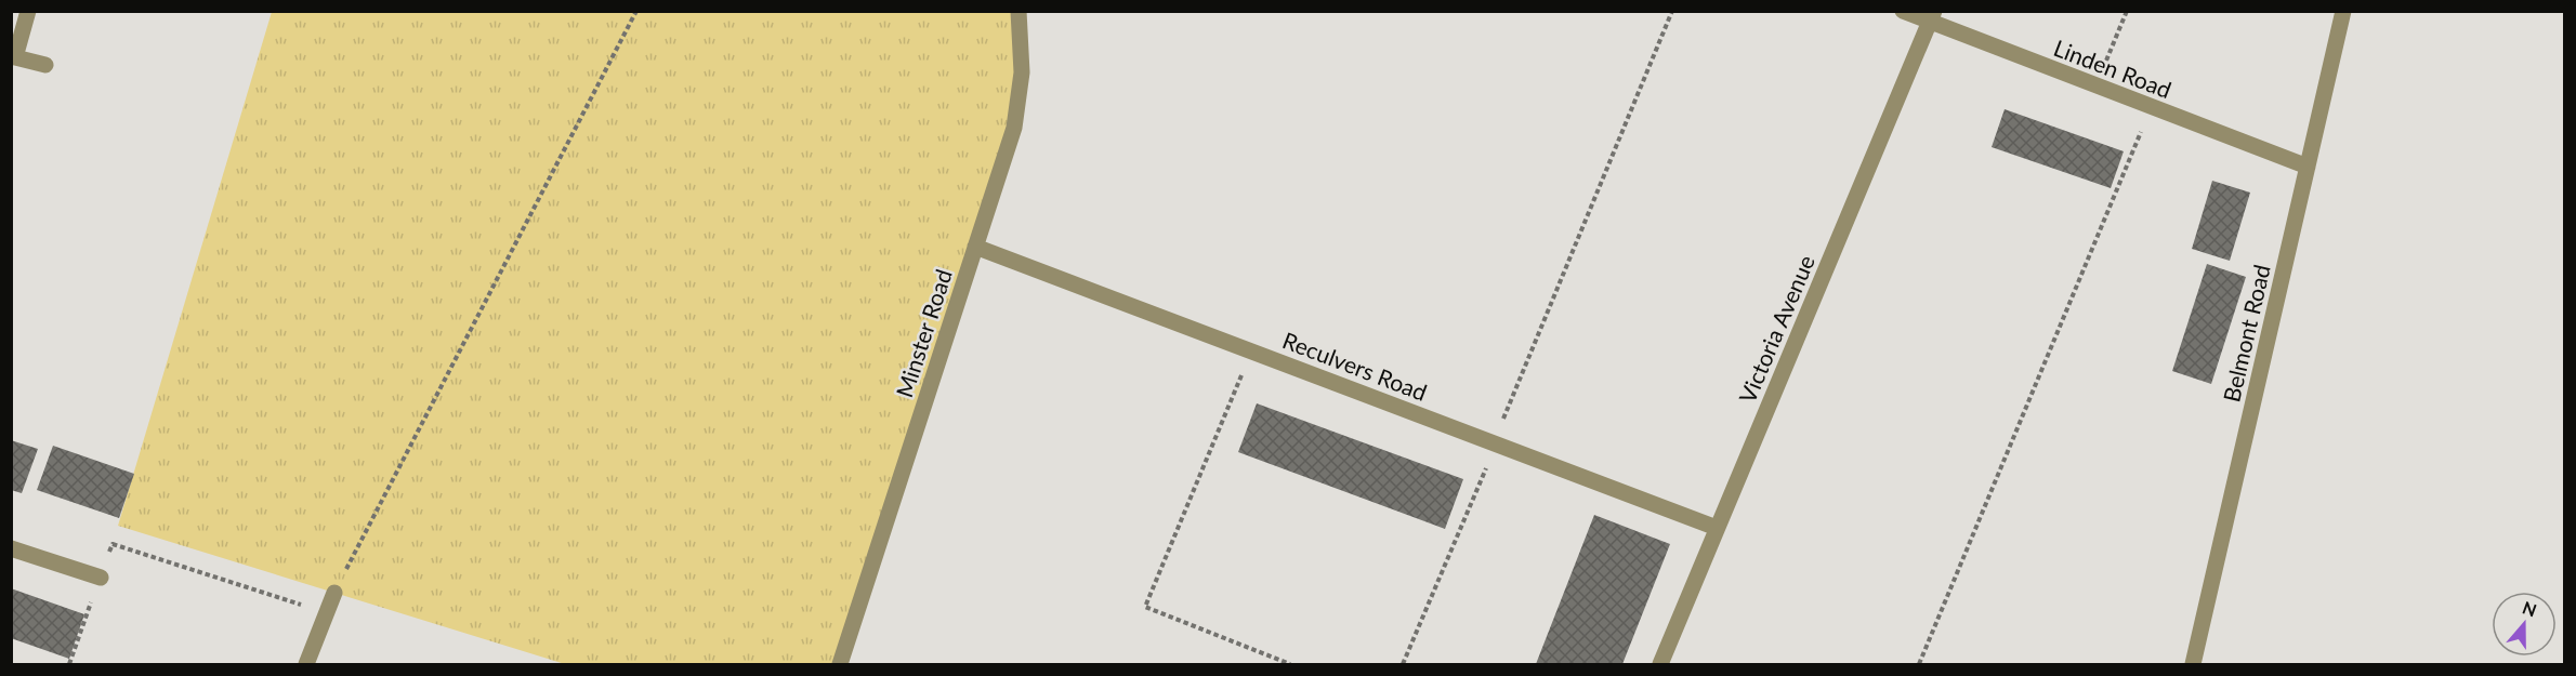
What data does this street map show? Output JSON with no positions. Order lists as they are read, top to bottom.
{
  "streets": {
    "street": [
      "Linden Road",
      "Victoria Avenue",
      "Minster Road",
      "Belmont Road",
      "Reculvers Road"
    ]
  },
  "crossings": [
    ["Linden Road", "Victoria Avenue"],
    ["Linden Road", "Belmont Road"],
    ["Victoria Avenue", "Reculvers Road"],
    ["Minster Road", "Reculvers Road"]
  ],
  "north": "top"
}
